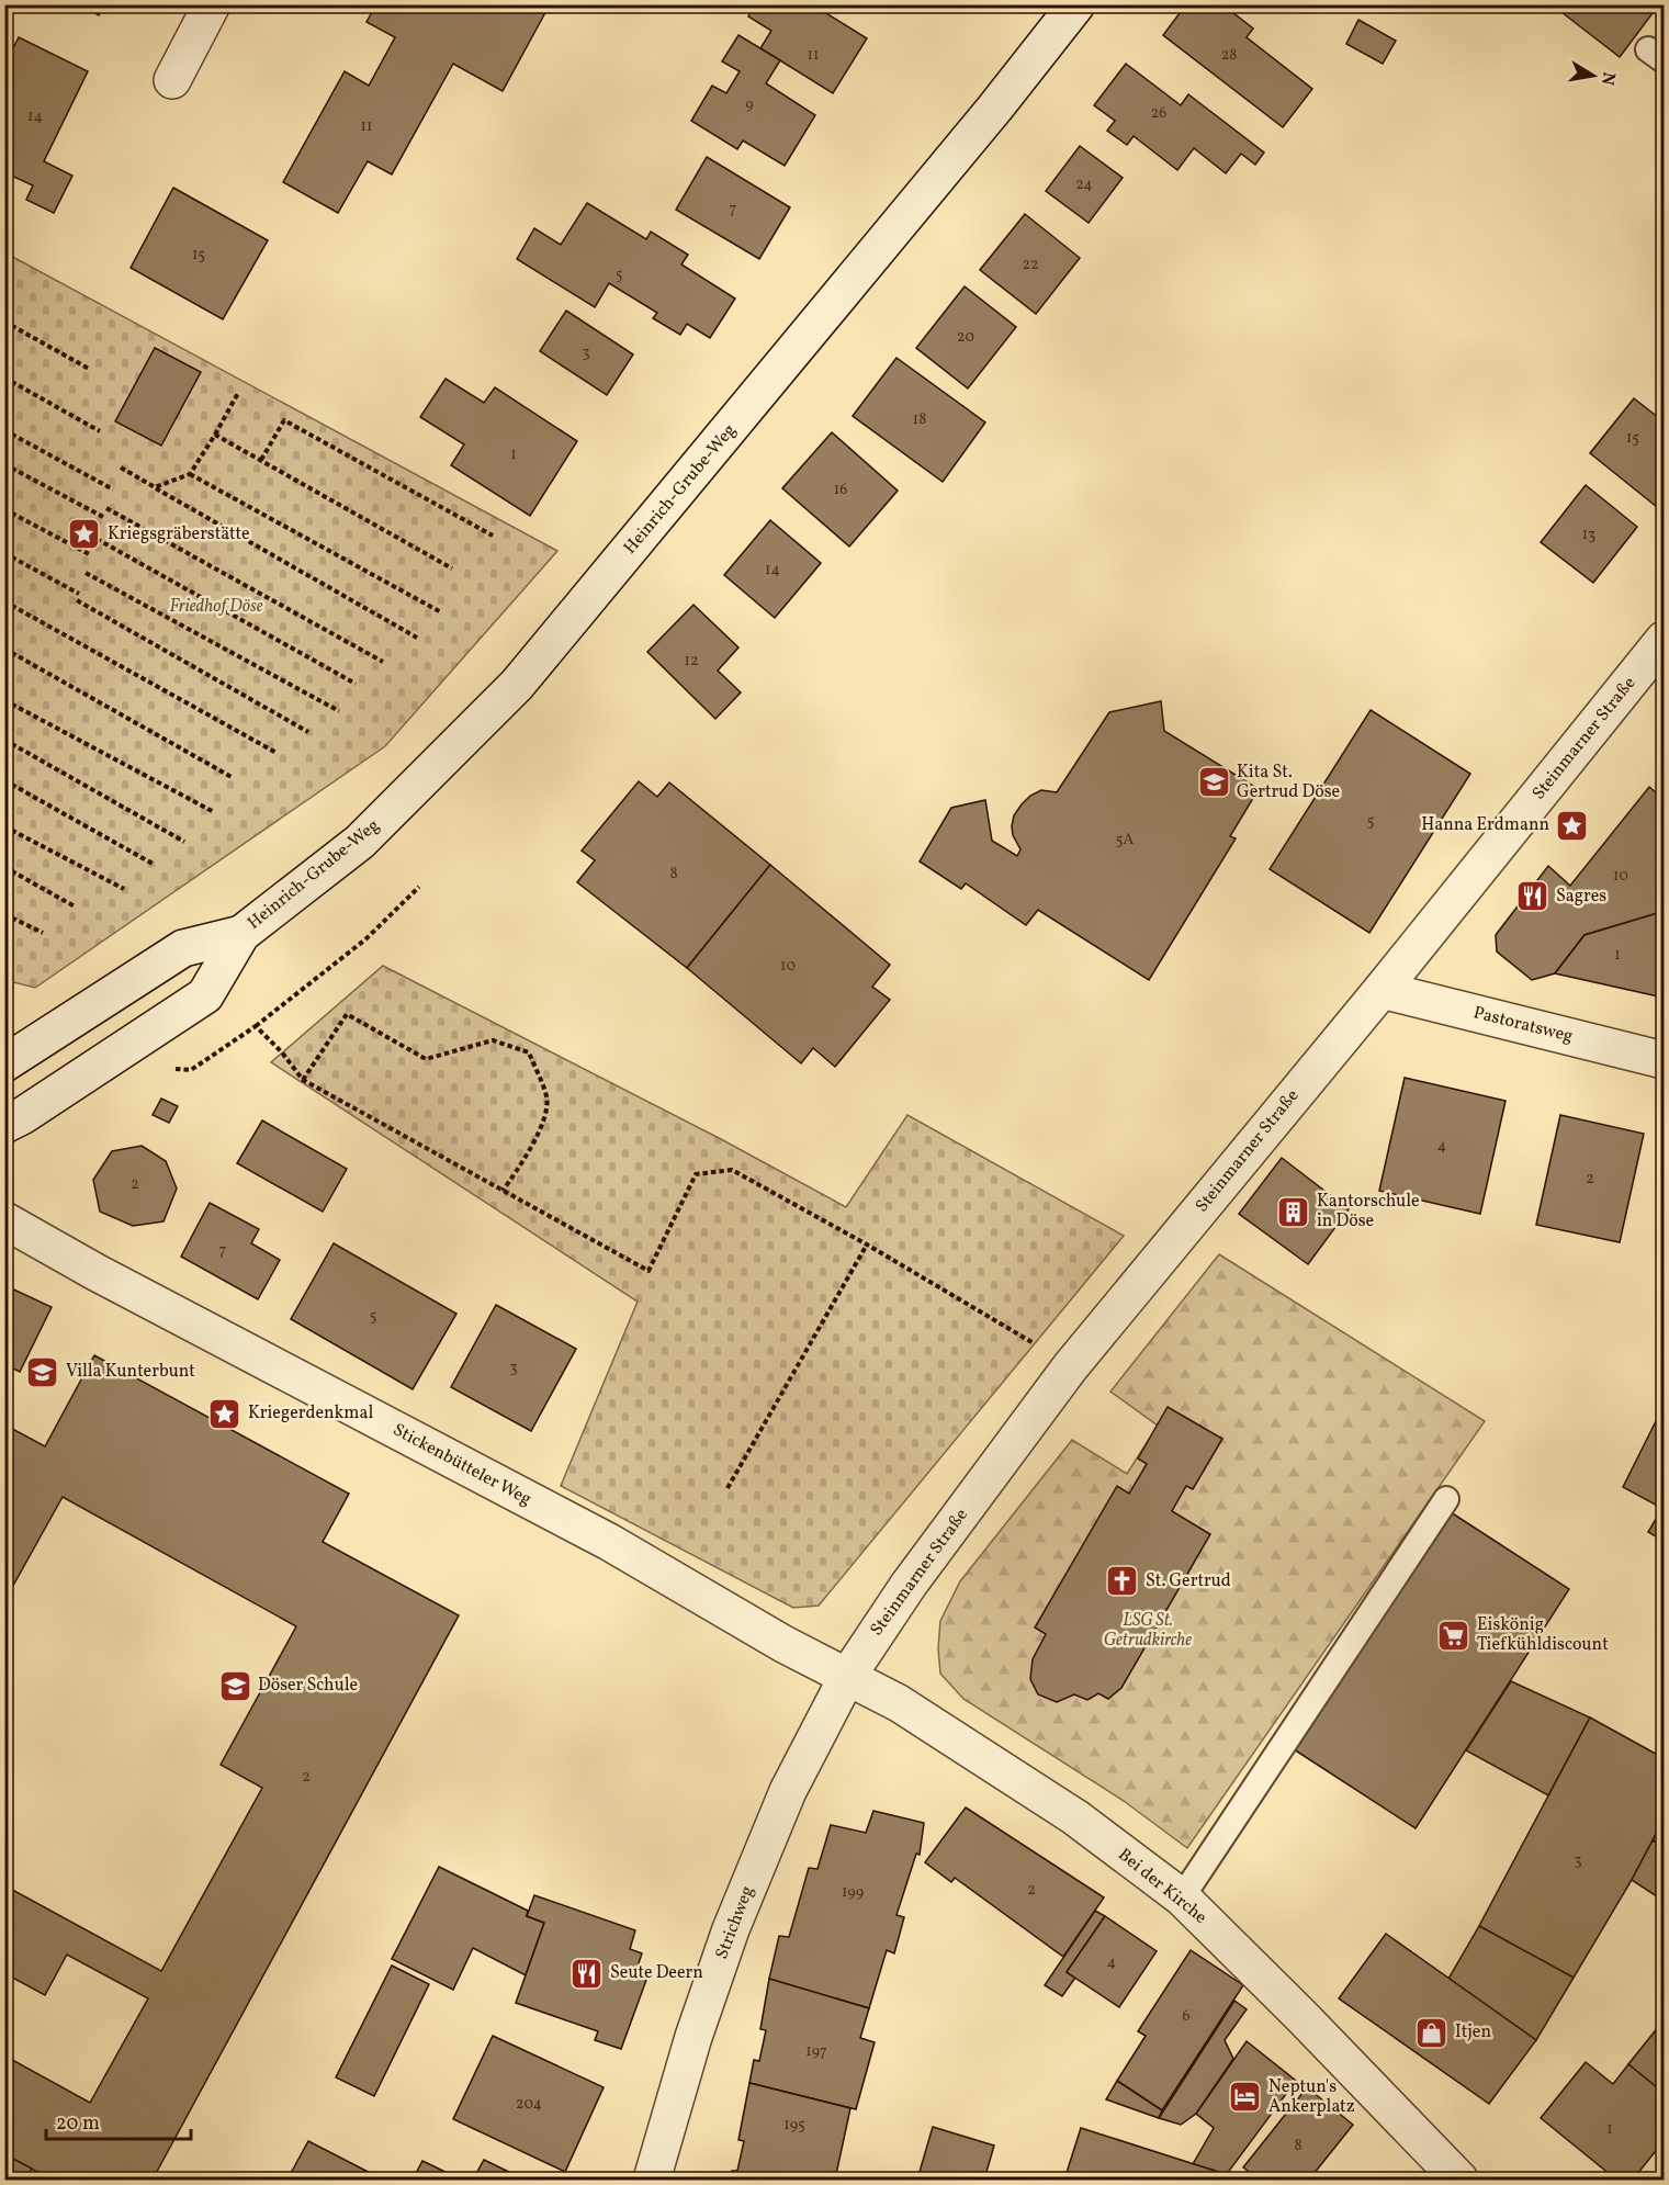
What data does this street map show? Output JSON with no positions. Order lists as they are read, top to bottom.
{
  "streets": {
    "street": [
      "Heinrich-Grube-Weg",
      "Steinmarner Straße",
      "Pastoratsweg",
      "Stickenbütteler Weg",
      "Bei der Kirche",
      "Strichweg"
    ]
  },
  "crossings": [
    ["Steinmarner Straße", "Pastoratsweg"],
    ["Steinmarner Straße", "Stickenbütteler Weg"],
    ["Steinmarner Straße", "Bei der Kirche"],
    ["Steinmarner Straße", "Strichweg"],
    ["Stickenbütteler Weg", "Bei der Kirche"],
    ["Stickenbütteler Weg", "Strichweg"],
    ["Bei der Kirche", "Strichweg"]
  ],
  "parks": ["Friedhof Döse", "LSG St. Getrudkirche"],
  "places": {
    "place": ["Kriegsgräberstätte", "Hanna Erdmann", "Kriegerdenkmal"],
    "school or university": ["Kita St. Gertrud Döse", "Villa Kunterbunt", "Döser Schule"],
    "restaurant": ["Sagres", "Seute Deern"],
    "building": ["Kantorschule in Döse"],
    "church": ["St. Gertrud"],
    "supermarket": ["Eiskönig Tiefkühldiscount"],
    "shop": ["Itjen"],
    "hotel": ["Neptun's Ankerplatz"]
  },
  "house_numbers": [
    "11",
    "28",
    "9",
    "26",
    "14",
    "11",
    "24",
    "7",
    "15",
    "22",
    "5",
    "20",
    "3",
    "18",
    "15",
    "1",
    "16",
    "13",
    "14",
    "12",
    "5",
    "5A",
    "8",
    "10",
    "1",
    "10",
    "4",
    "2",
    "2",
    "7",
    "5",
    "3",
    "2",
    "3",
    "2",
    "199",
    "4",
    "6",
    "197",
    "204",
    "195",
    "1",
    "8"
  ],
  "scale_bar": "20 m",
  "north": "right"
}
